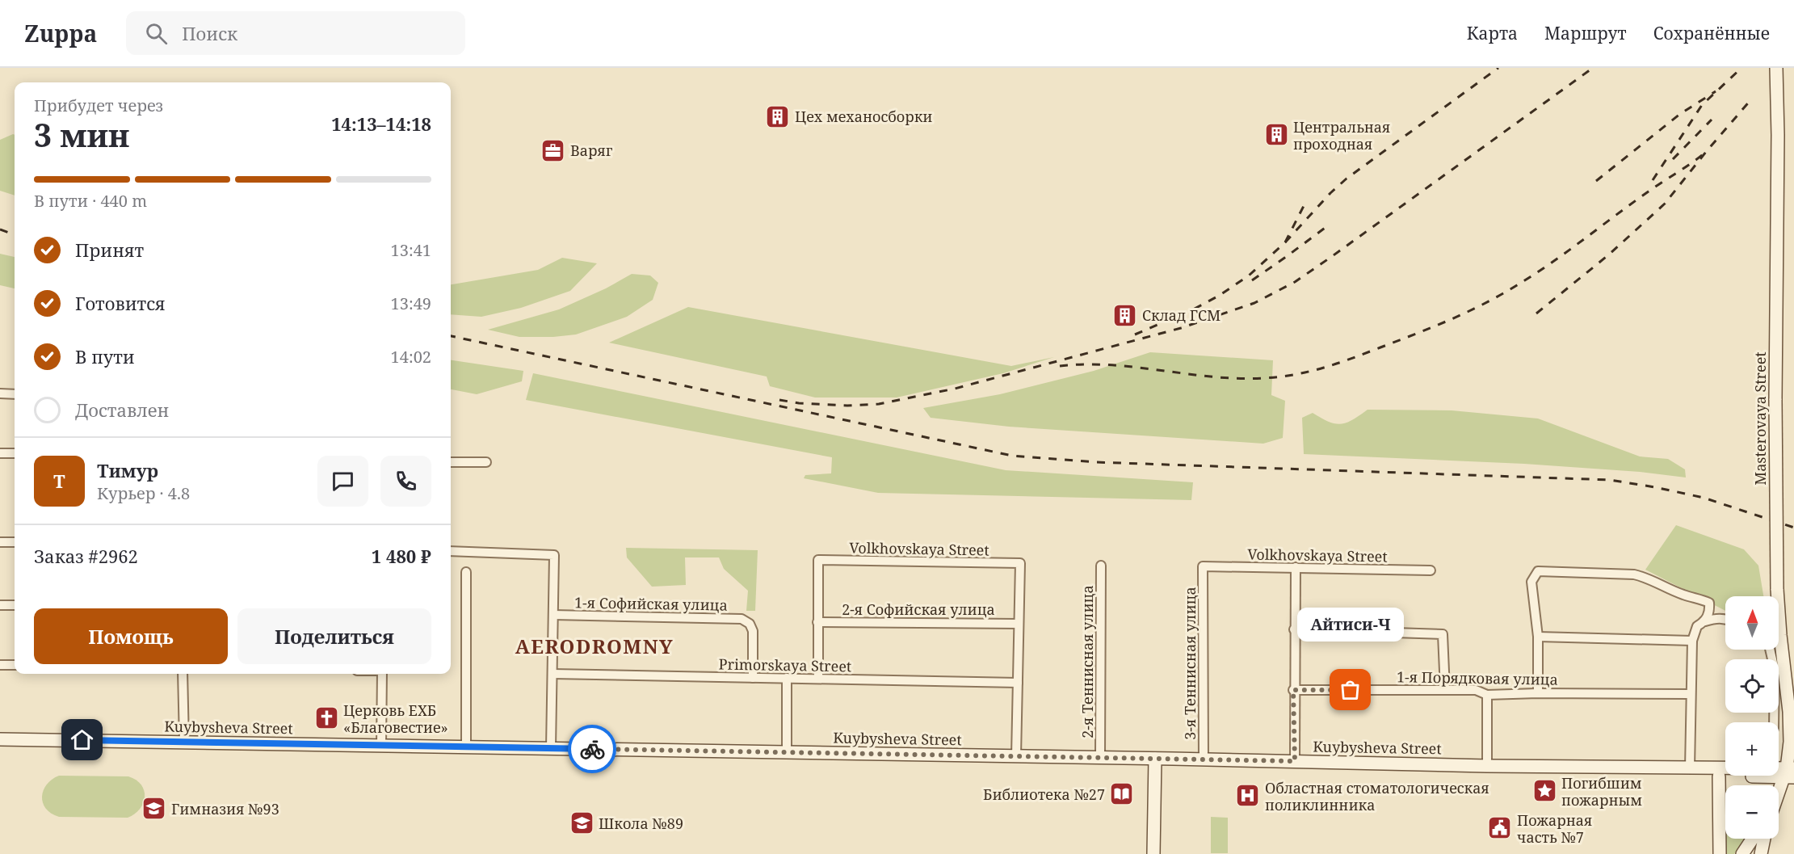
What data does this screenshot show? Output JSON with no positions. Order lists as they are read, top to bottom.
{
  "streets": {
    "main road": ["Masterovaya Street", "Kuybysheva Street"],
    "street": [
      "Volkhovskaya Street",
      "1-я Софийская улица",
      "2-я Софийская улица",
      "2-я Теннисная улица",
      "3-я Теннисная улица",
      "Primorskaya Street",
      "1-я Порядковая улица"
    ]
  },
  "crossings": [
    ["Masterovaya Street", "Kuybysheva Street"],
    ["Volkhovskaya Street", "2-я Софийская улица"],
    ["Volkhovskaya Street", "3-я Теннисная улица"],
    ["1-я Софийская улица", "Primorskaya Street"],
    ["2-я Теннисная улица", "Kuybysheva Street"],
    ["3-я Теннисная улица", "Kuybysheva Street"]
  ],
  "districts": ["AERODROMNY"],
  "places": {
    "building": ["Цех механосборки", "Центральная проходная", "Склад ГСМ"],
    "office": ["Варяг"],
    "other": ["Айтиси-Ч"],
    "church": ["Церковь ЕХБ «Благовестие»"],
    "place": ["Погибшим пожарным"],
    "library": ["Библиотека №27"],
    "hospital": ["Областная стоматологическая поликлинника"],
    "school or university": ["Гимназия №93", "Школа №89"],
    "public building": ["Пожарная часть №7"]
  },
  "north": "top",
  "page": {
    "header": "Zuppa",
    "search": "Поиск",
    "nav": ["Карта", "Маршрут", "Сохранённые"],
    "heading": ["3 мин", "Прибудет через", "14:13–14:18"],
    "panel": [
      "Тимур",
      "Курьер · 4.8",
      "Заказ #2962",
      "1 480 ₽"
    ],
    "bar": "В пути · 440 m",
    "list": [
      ["Принят", "13:41"],
      ["Готовится", "13:49"],
      ["В пути", "14:02"],
      "Доставлен"
    ],
    "round": "Т",
    "map_buttons": ["+", "−"],
    "buttons": ["Помощь", "Поделиться"],
    "bubble": "Айтиси-Ч"
  }
}
